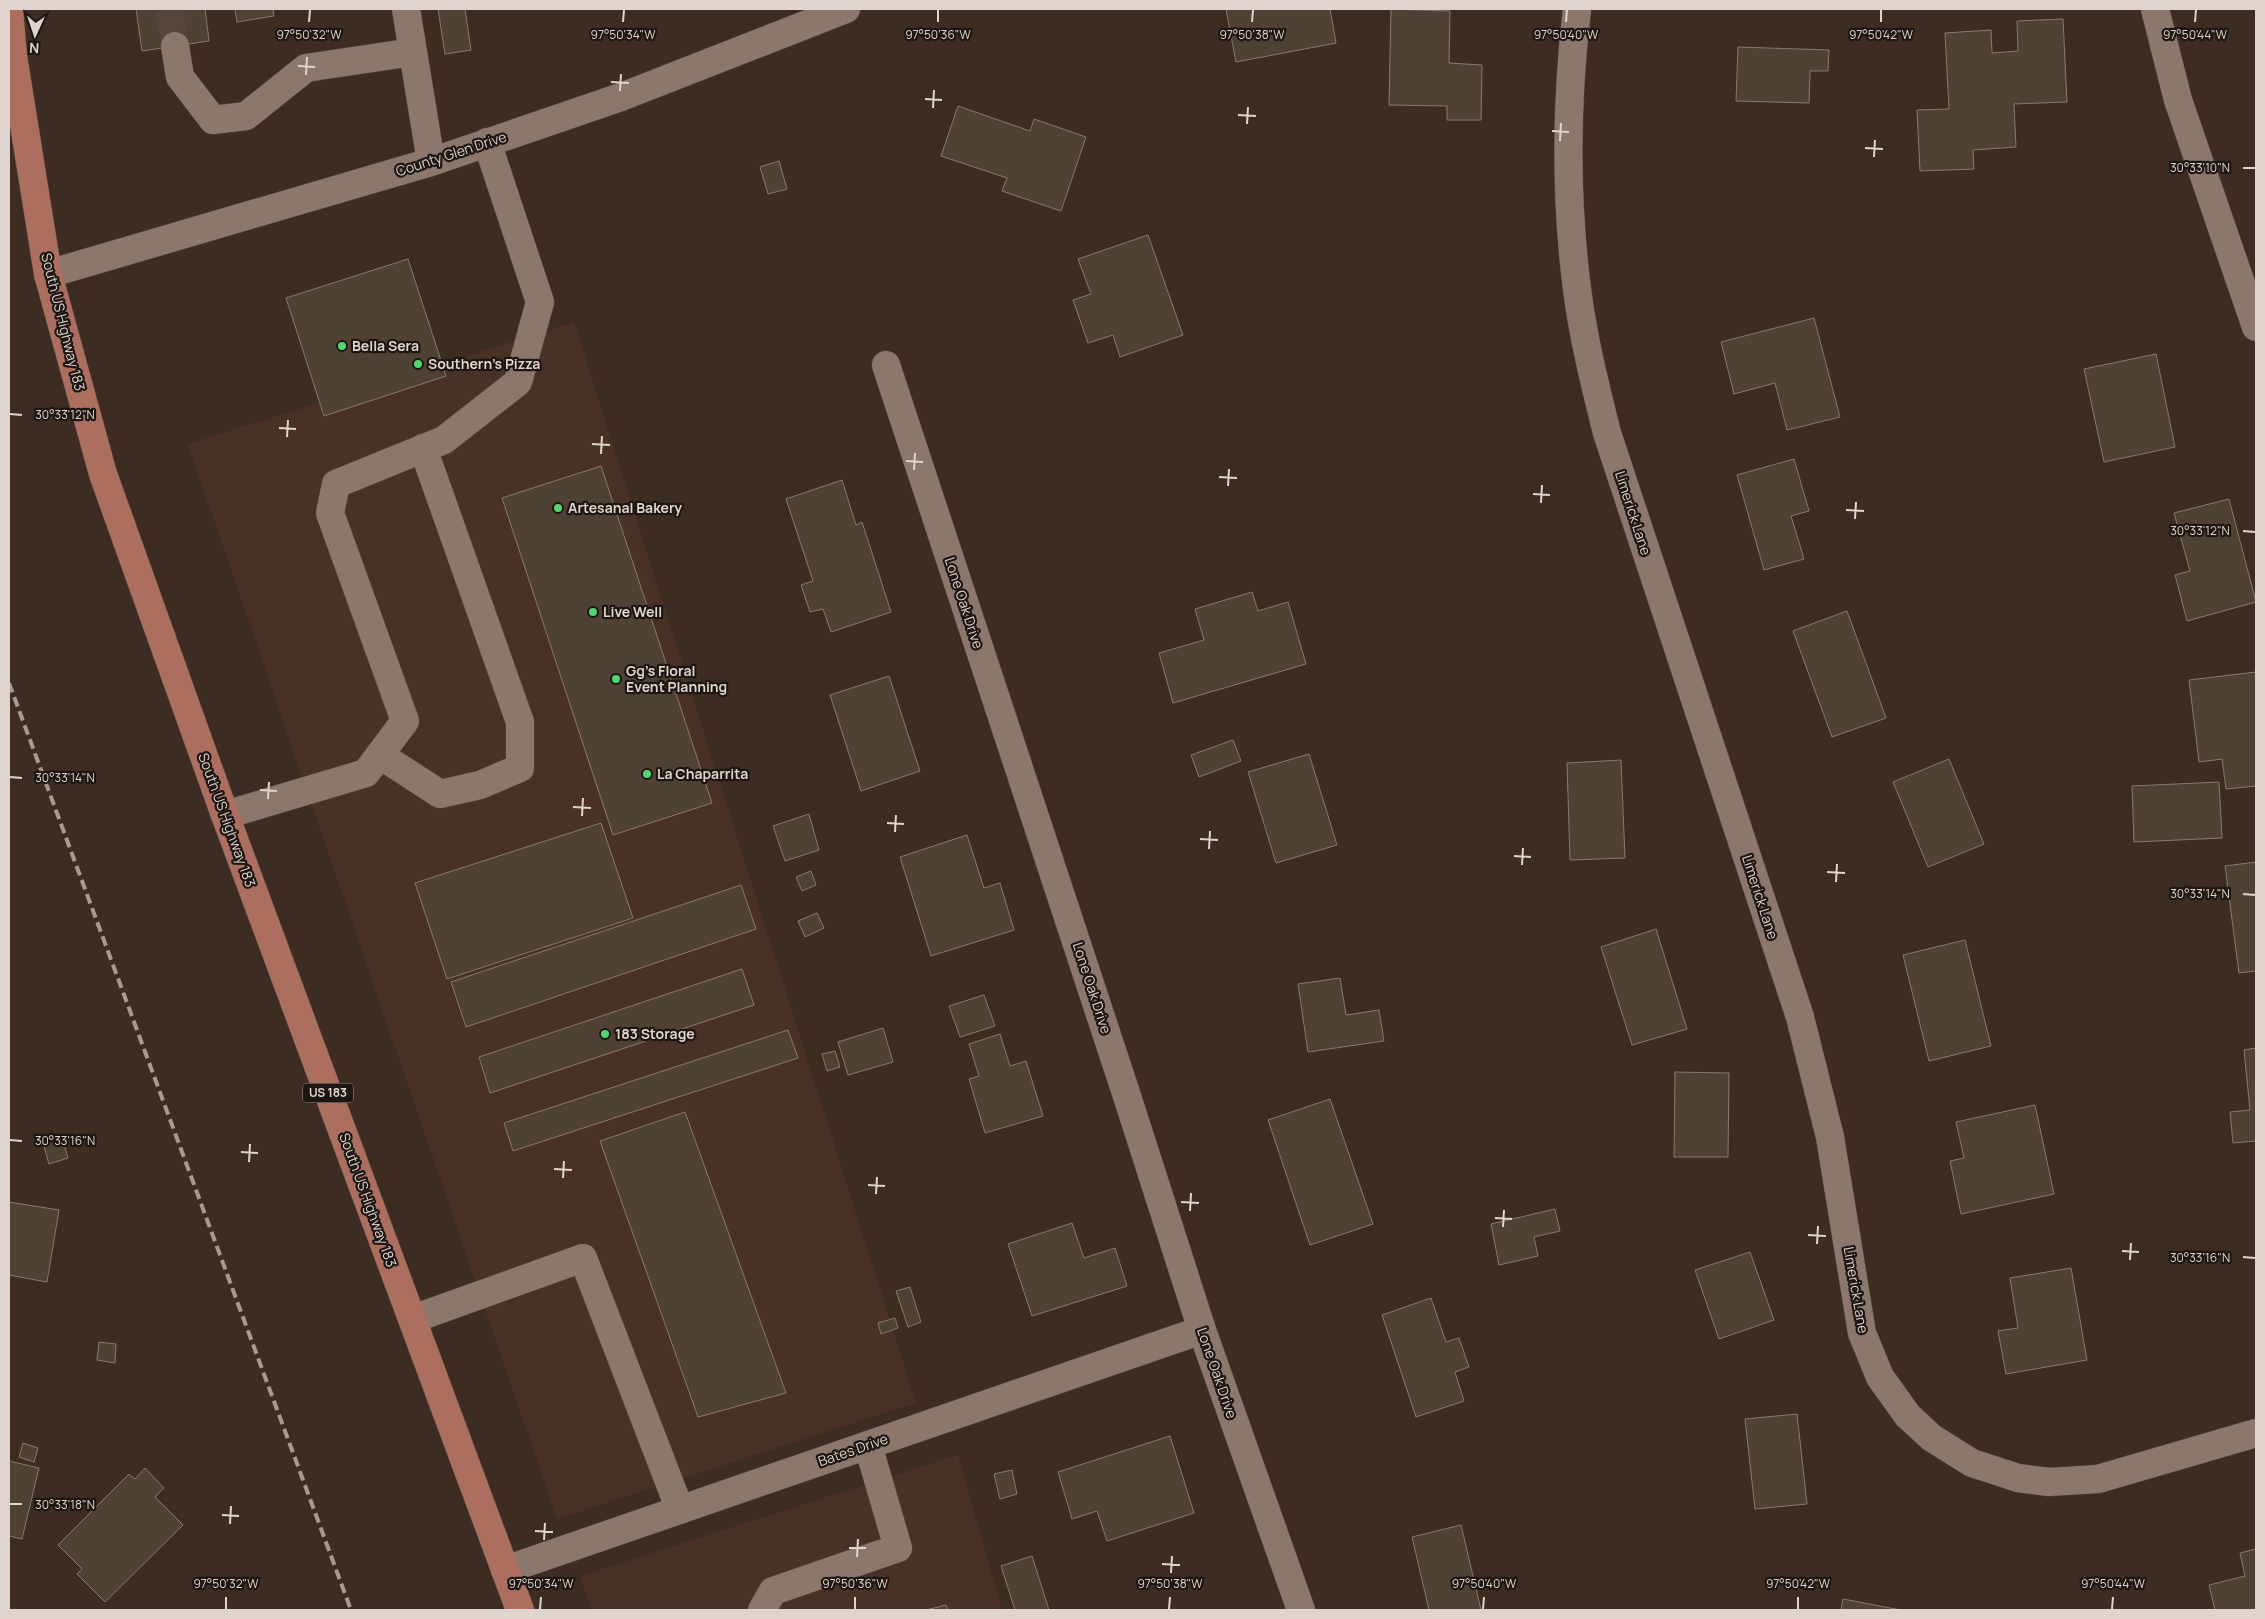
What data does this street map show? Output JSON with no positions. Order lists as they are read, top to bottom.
{
  "streets": {
    "main road": ["South US Highway 183", "US 183"],
    "street": [
      "County Glen Drive",
      "Limerick Lane",
      "Lone Oak Drive",
      "Bates Drive"
    ]
  },
  "crossings": [
    ["County Glen Drive", "South US Highway 183"],
    ["South US Highway 183", "Bates Drive"],
    ["Lone Oak Drive", "Bates Drive"]
  ],
  "places": [
    "Bella Sera",
    "Southern's Pizza",
    "Artesanal Bakery",
    "Live Well",
    "Gg's Floral Event Planning",
    "La Chaparrita",
    "183 Storage"
  ],
  "north": "bottom",
  "coordinates": [
    "97°50'32\"W",
    "97°50'34\"W",
    "97°50'36\"W",
    "97°50'38\"W",
    "97°50'40\"W",
    "97°50'42\"W",
    "97°50'44\"W",
    "30°33'10\"N",
    "30°33'12\"N",
    "30°33'14\"N",
    "30°33'16\"N",
    "30°33'18\"N"
  ]
}
